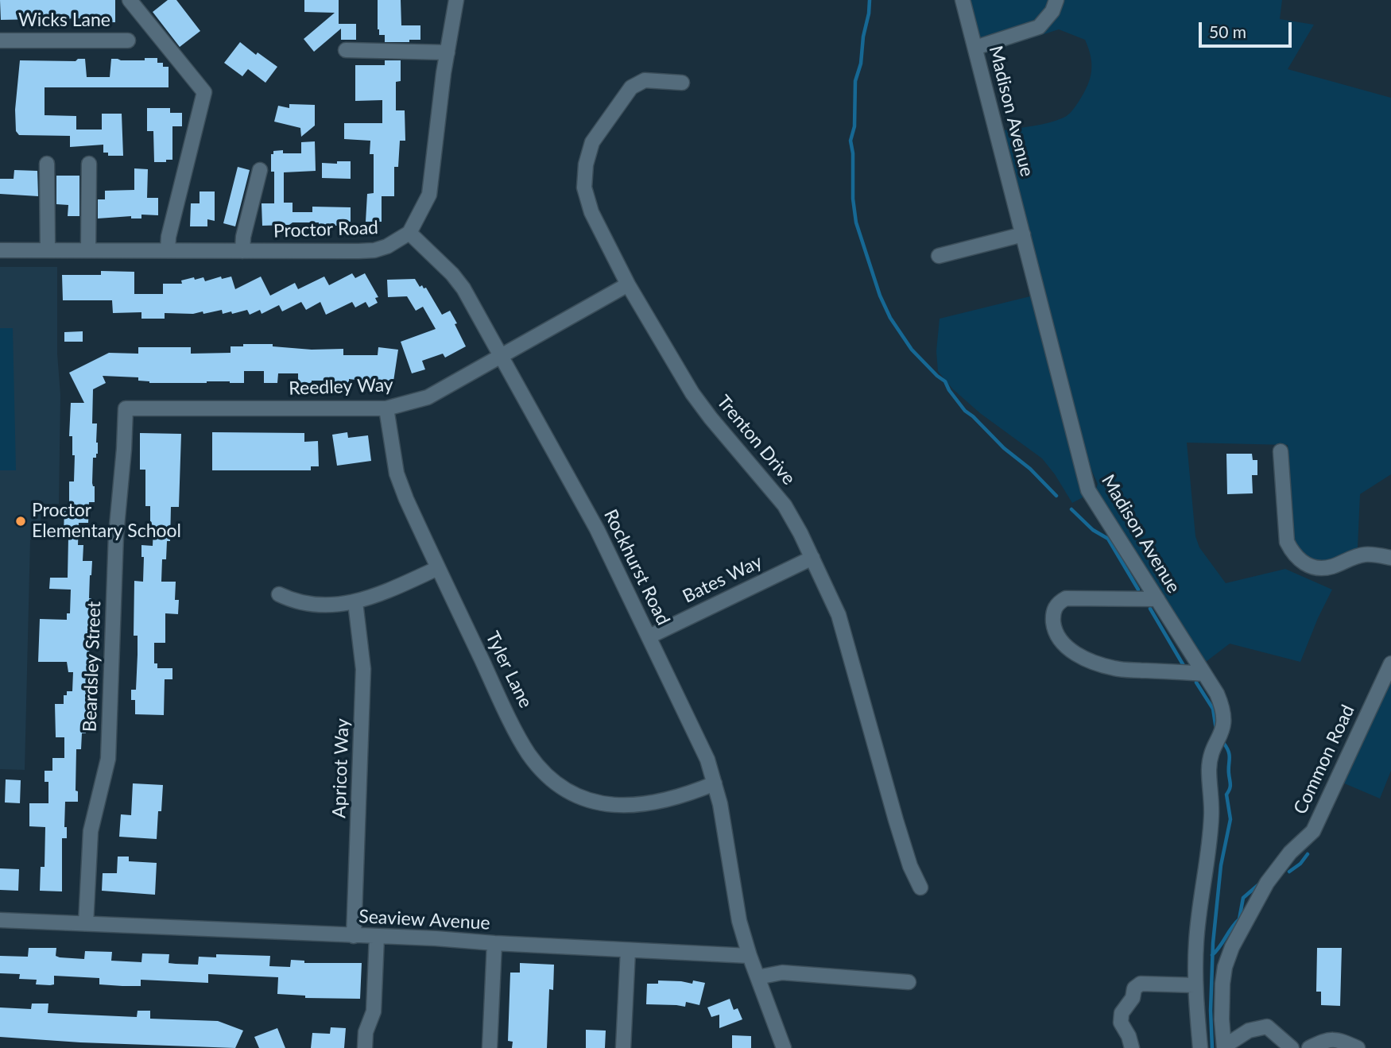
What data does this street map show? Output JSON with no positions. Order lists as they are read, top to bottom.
{
  "streets": {
    "street": [
      "Wicks Lane",
      "Madison Avenue",
      "Proctor Road",
      "Reedley Way",
      "Trenton Drive",
      "Rockhurst Road",
      "Bates Way",
      "Beardsley Street",
      "Tyler Lane",
      "Common Road",
      "Apricot Way",
      "Seaview Avenue"
    ]
  },
  "crossings": [
    ["Proctor Road", "Rockhurst Road"],
    ["Reedley Way", "Trenton Drive"],
    ["Reedley Way", "Rockhurst Road"],
    ["Reedley Way", "Beardsley Street"],
    ["Reedley Way", "Tyler Lane"],
    ["Trenton Drive", "Bates Way"],
    ["Rockhurst Road", "Bates Way"],
    ["Rockhurst Road", "Tyler Lane"],
    ["Rockhurst Road", "Seaview Avenue"],
    ["Beardsley Street", "Seaview Avenue"],
    ["Apricot Way", "Seaview Avenue"]
  ],
  "places": ["Proctor Elementary School"],
  "scale_bar": "50 m"
}
